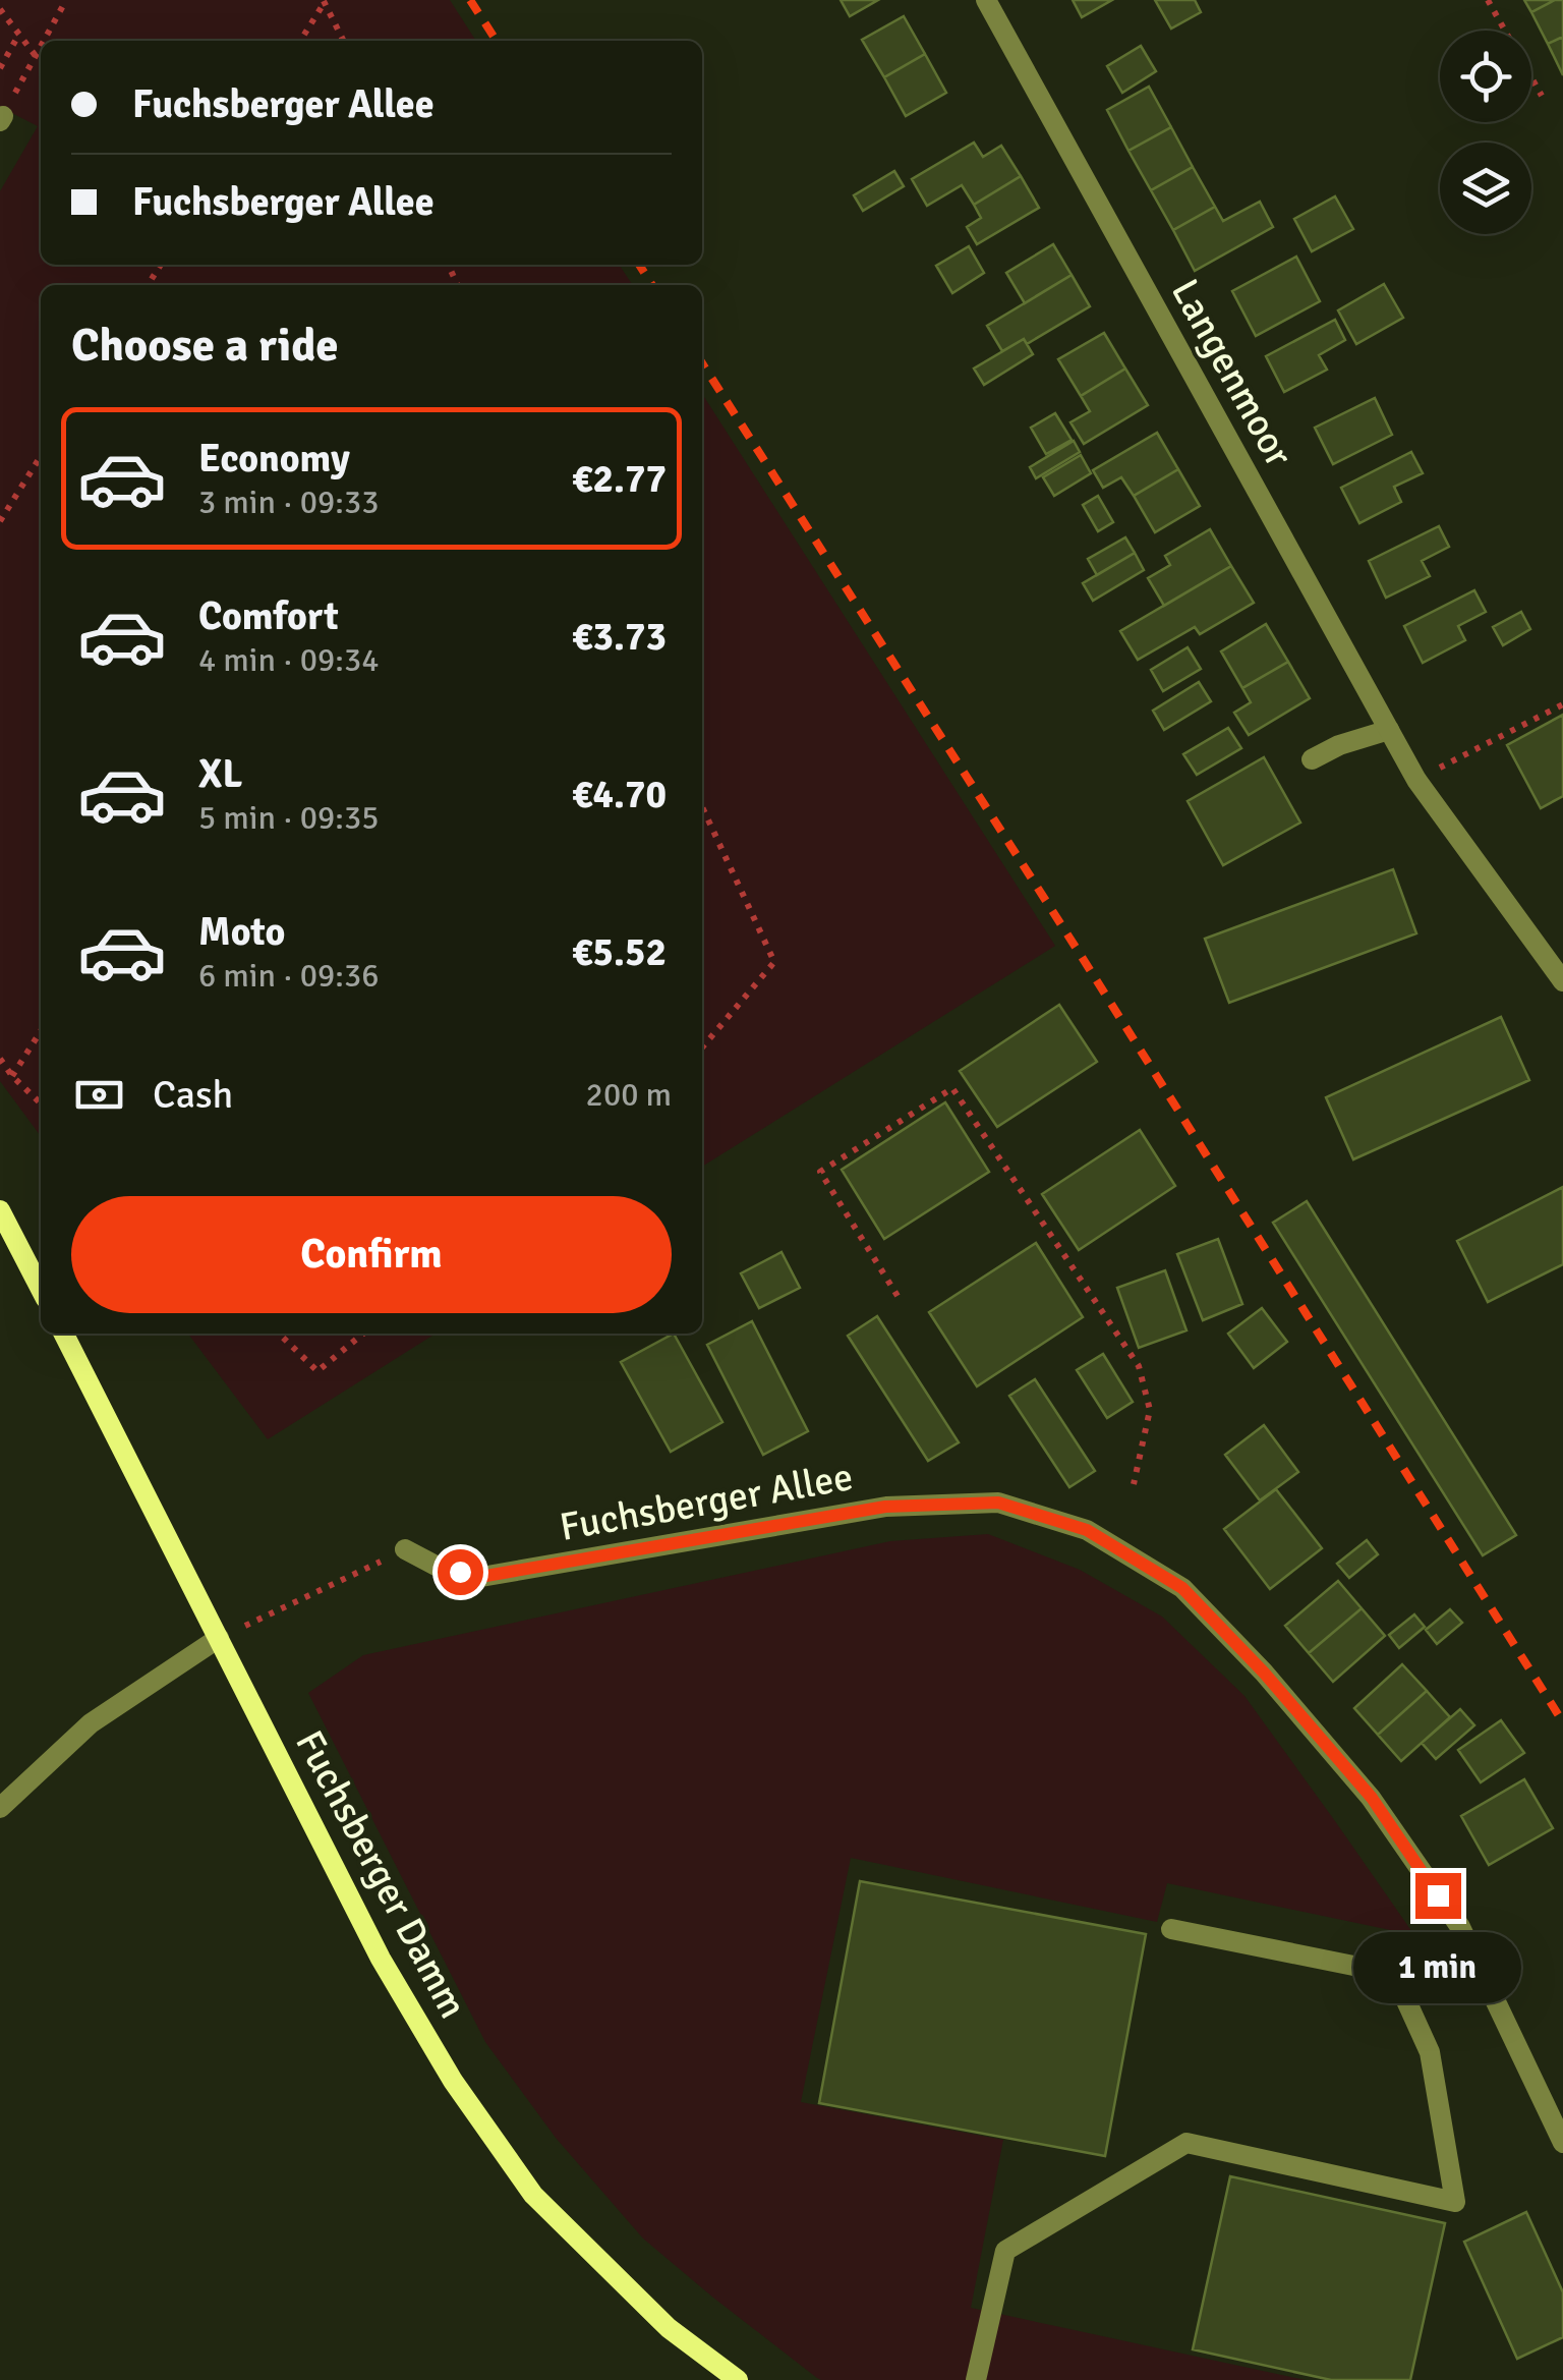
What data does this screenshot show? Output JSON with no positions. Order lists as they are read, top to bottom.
{
  "streets": {
    "street": ["Langenmoor", "Fuchsberger Allee", "Fuchsberger Damm"]
  },
  "page": {
    "banner": ["Fuchsberger Allee", "Fuchsberger Allee"],
    "heading": "Choose a ride",
    "list": [
      {
        "name": "Economy",
        "note": "3 min · 09:33",
        "value": "€2.77"
      },
      {
        "name": "Comfort",
        "note": "4 min · 09:34",
        "value": "€3.73"
      },
      {
        "name": "XL",
        "note": "5 min · 09:35",
        "value": "€4.70"
      },
      {
        "name": "Moto",
        "note": "6 min · 09:36",
        "value": "€5.52"
      }
    ],
    "pay": ["Cash", "200 m"],
    "buttons": "Confirm",
    "bubble": "1 min"
  }
}
